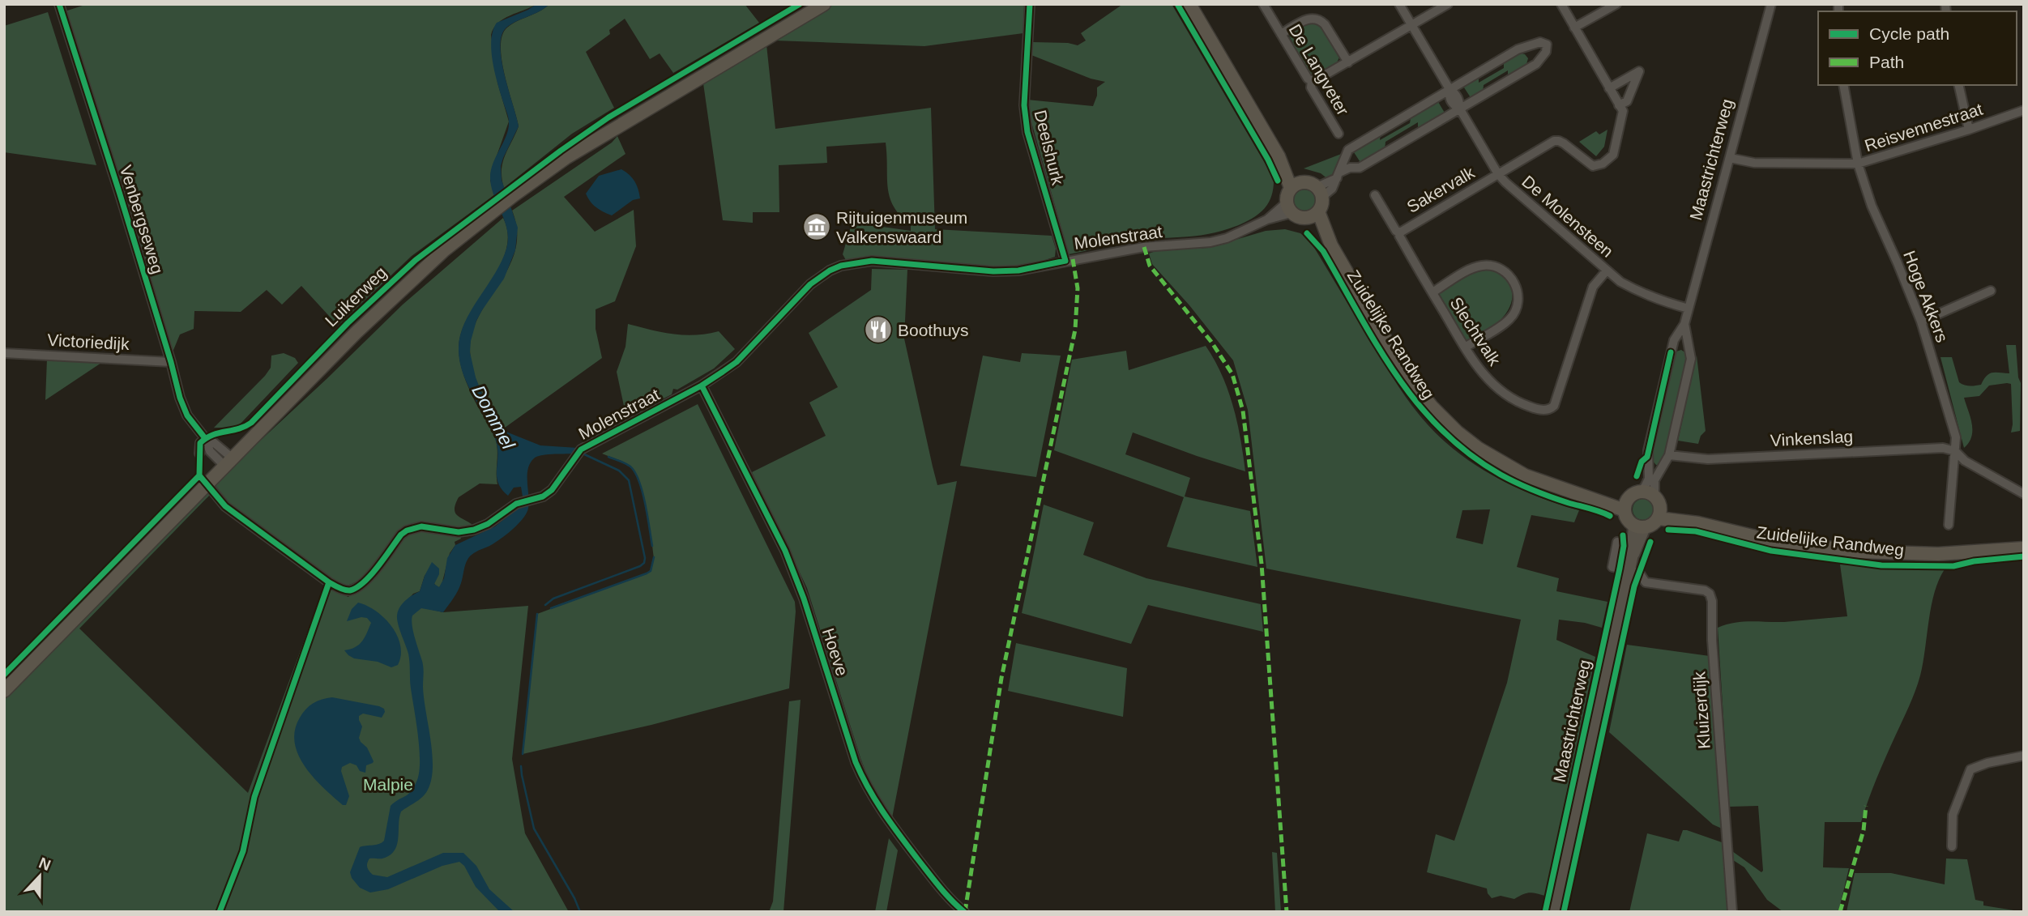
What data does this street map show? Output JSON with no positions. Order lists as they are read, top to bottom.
{
  "streets": {
    "main road": ["Maastrichterweg", "Luikerweg", "Zuidelijke Randweg"],
    "street": [
      "De Langveter",
      "Reisvennestraat",
      "Deelshurk",
      "Sakervalk",
      "De Molensteen",
      "Venbergseweg",
      "Molenstraat",
      "Hoge Akkers",
      "Slechtvalk",
      "Victoriedijk",
      "Vinkenslag",
      "Hoeve",
      "Kluizerdijk"
    ]
  },
  "crossings": [
    ["Reisvennestraat", "Maastrichterweg"],
    ["Reisvennestraat", "Hoge Akkers"],
    ["Deelshurk", "Molenstraat"],
    ["Maastrichterweg", "De Molensteen"],
    ["Maastrichterweg", "Zuidelijke Randweg"],
    ["Maastrichterweg", "Vinkenslag"],
    ["Maastrichterweg", "Kluizerdijk"],
    ["Sakervalk", "De Molensteen"],
    ["Sakervalk", "Slechtvalk"],
    ["De Molensteen", "Slechtvalk"],
    ["Venbergseweg", "Luikerweg"],
    ["Venbergseweg", "Victoriedijk"],
    ["Molenstraat", "Luikerweg"],
    ["Molenstraat", "Zuidelijke Randweg"],
    ["Molenstraat", "Hoeve"],
    ["Hoge Akkers", "Vinkenslag"]
  ],
  "water": ["Dommel"],
  "parks": ["Malpie"],
  "places": {
    "museum": ["Rijtuigenmuseum Valkenswaard"],
    "restaurant": ["Boothuys"]
  },
  "legend": ["Cycle path", "Path"],
  "north": "top"
}
